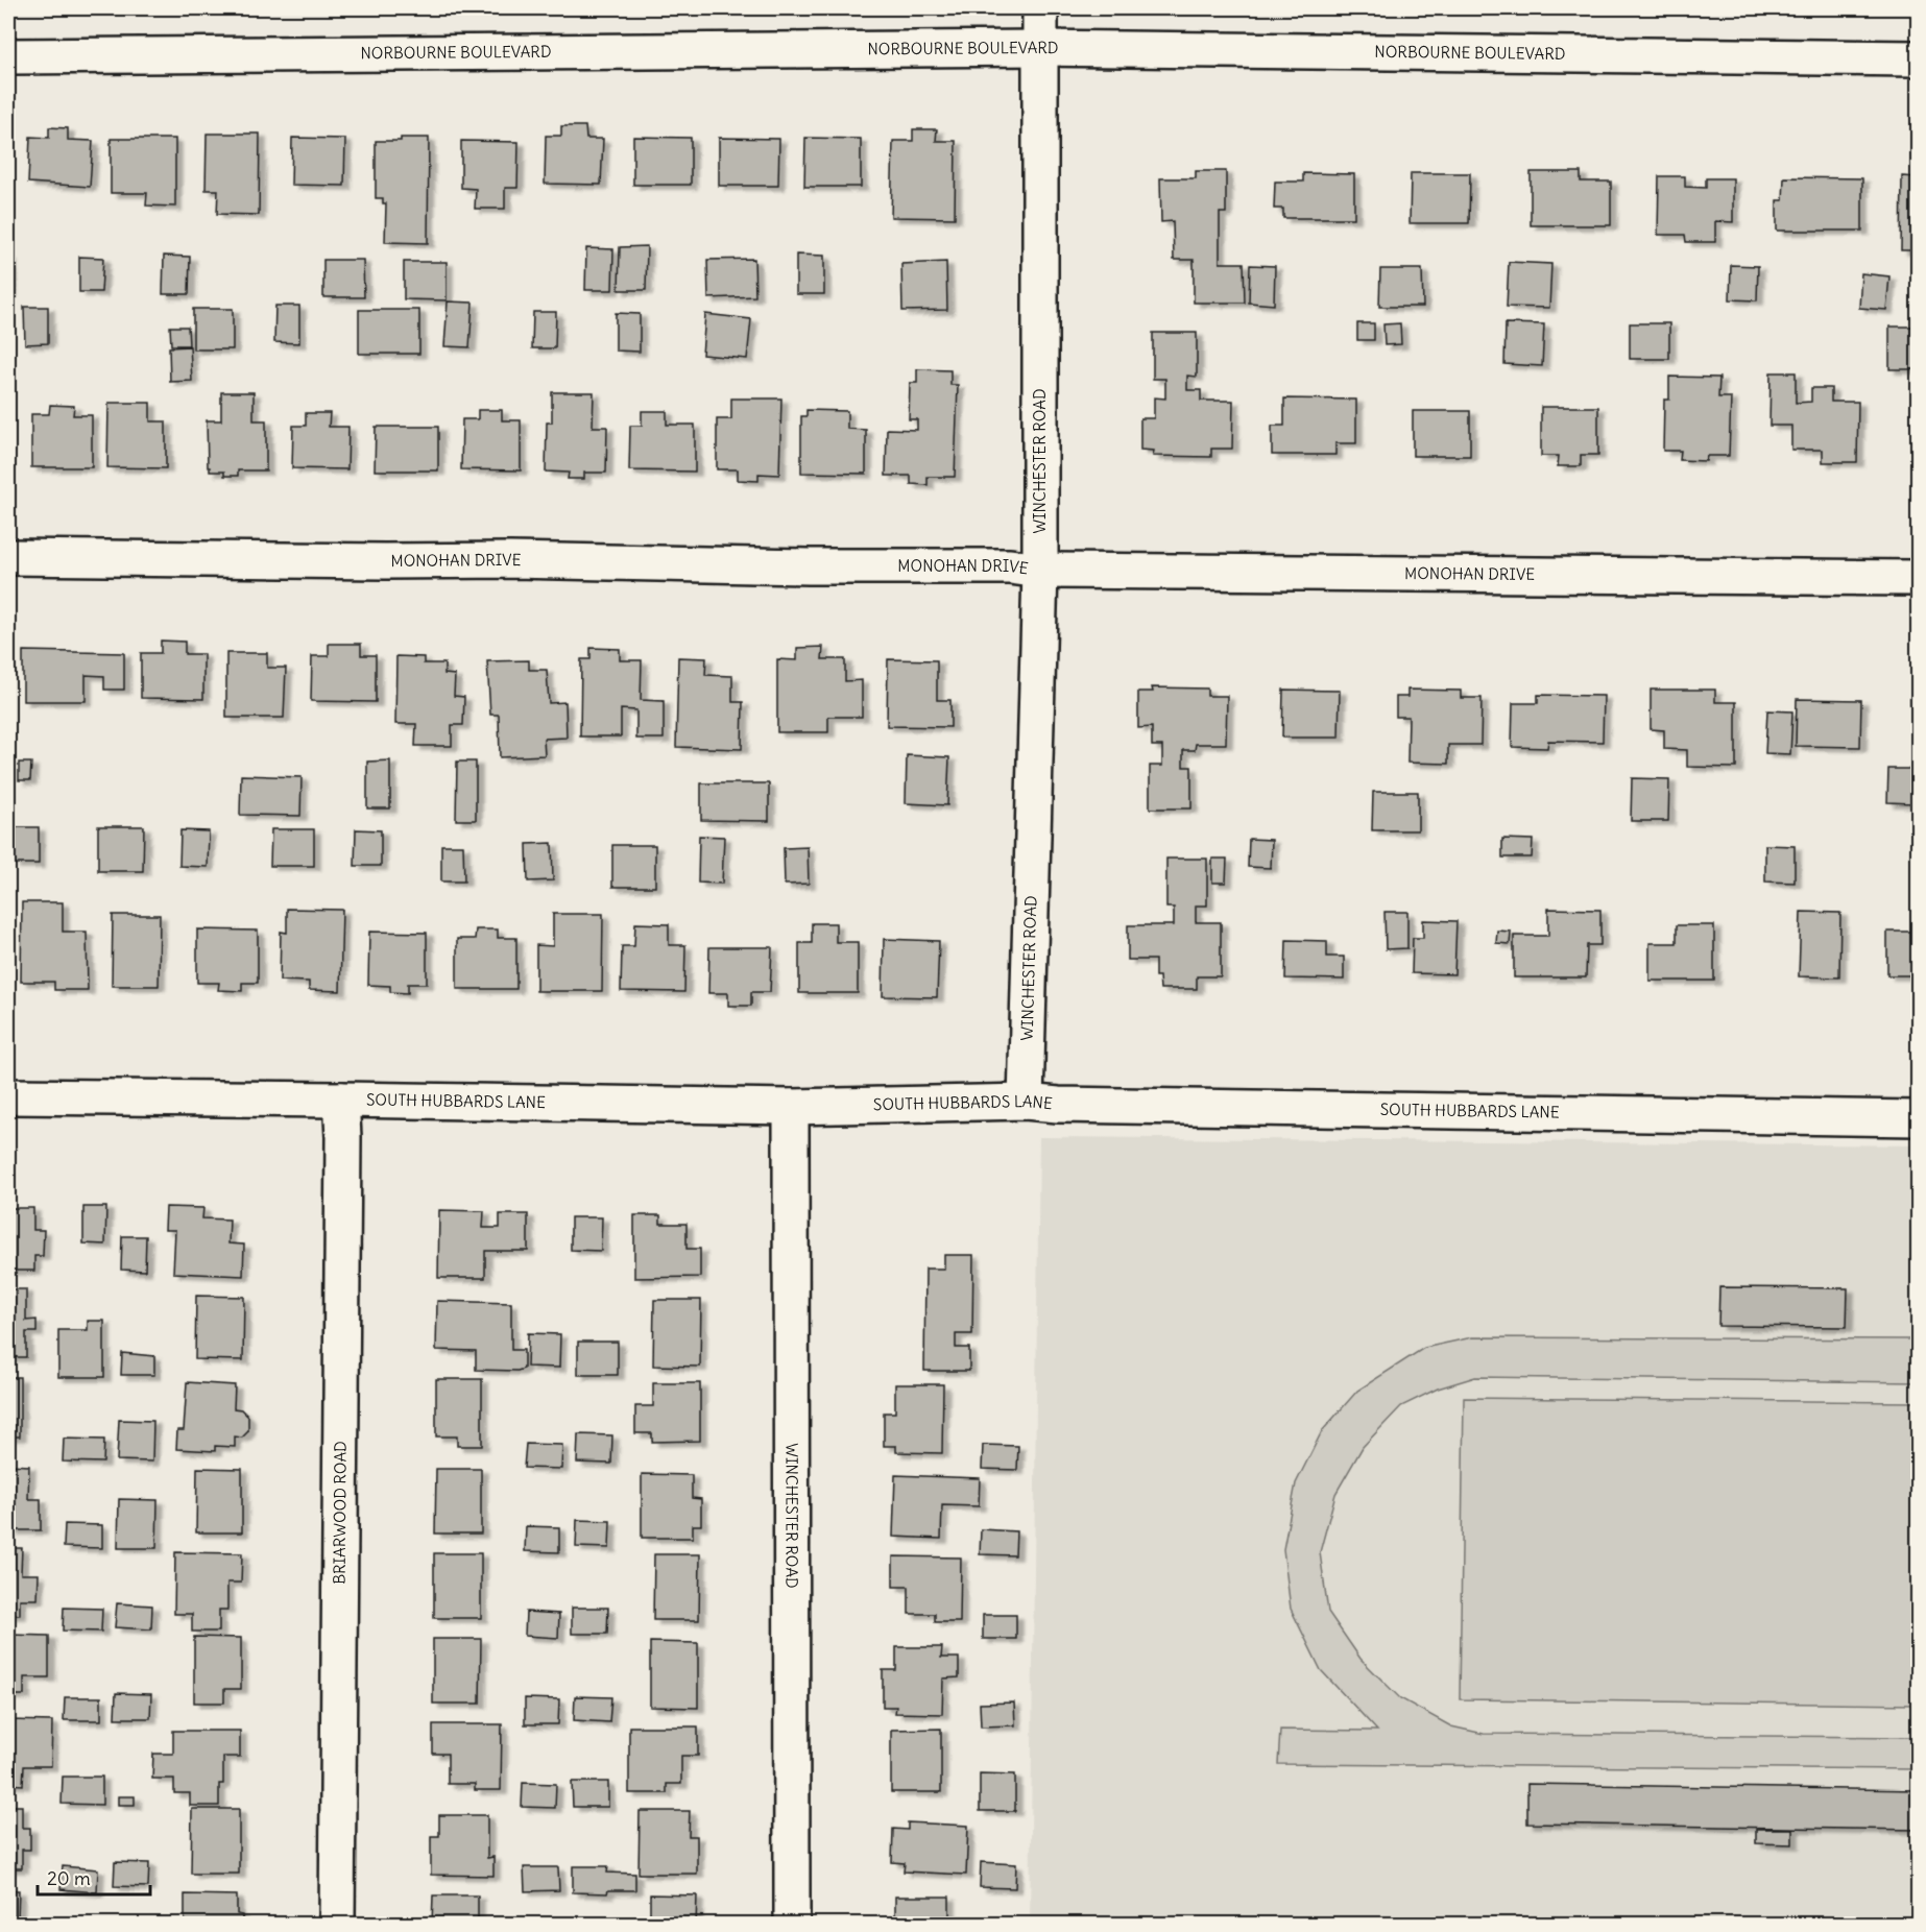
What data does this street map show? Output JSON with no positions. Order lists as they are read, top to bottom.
{
  "streets": {
    "street": [
      "NORBOURNE BOULEVARD",
      "WINCHESTER ROAD",
      "MONOHAN DRIVE",
      "SOUTH HUBBARDS LANE",
      "BRIARWOOD ROAD"
    ]
  },
  "crossings": [
    ["NORBOURNE BOULEVARD", "WINCHESTER ROAD"],
    ["WINCHESTER ROAD", "MONOHAN DRIVE"],
    ["WINCHESTER ROAD", "SOUTH HUBBARDS LANE"],
    ["SOUTH HUBBARDS LANE", "BRIARWOOD ROAD"]
  ],
  "scale_bar": "20 m"
}
